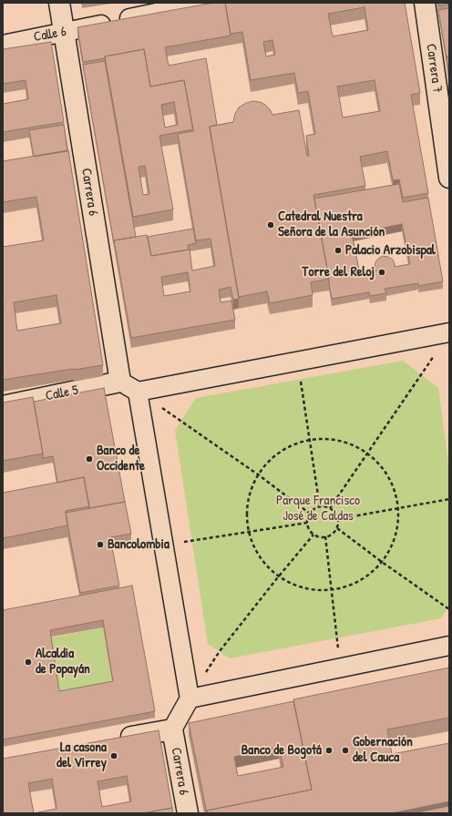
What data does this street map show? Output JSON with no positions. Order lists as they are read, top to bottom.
{
  "streets": {
    "street": [
      "Calle 6",
      "Carrera 7",
      "Carrera 6",
      "Calle 5"
    ]
  },
  "crossings": [
    ["Calle 6", "Carrera 6"],
    ["Carrera 6", "Calle 5"]
  ],
  "parks": ["Parque Francisco José de Caldas"],
  "places": [
    "Catedral Nuestra Señora de la Asunción",
    "Palacio Arzobispal",
    "Torre del Reloj",
    "Banco de Occidente",
    "Bancolombia",
    "Alcaldia de Popayán",
    "Banco de Bogotá",
    "Gobernación del Cauca",
    "La casona del Virrey"
  ]
}
